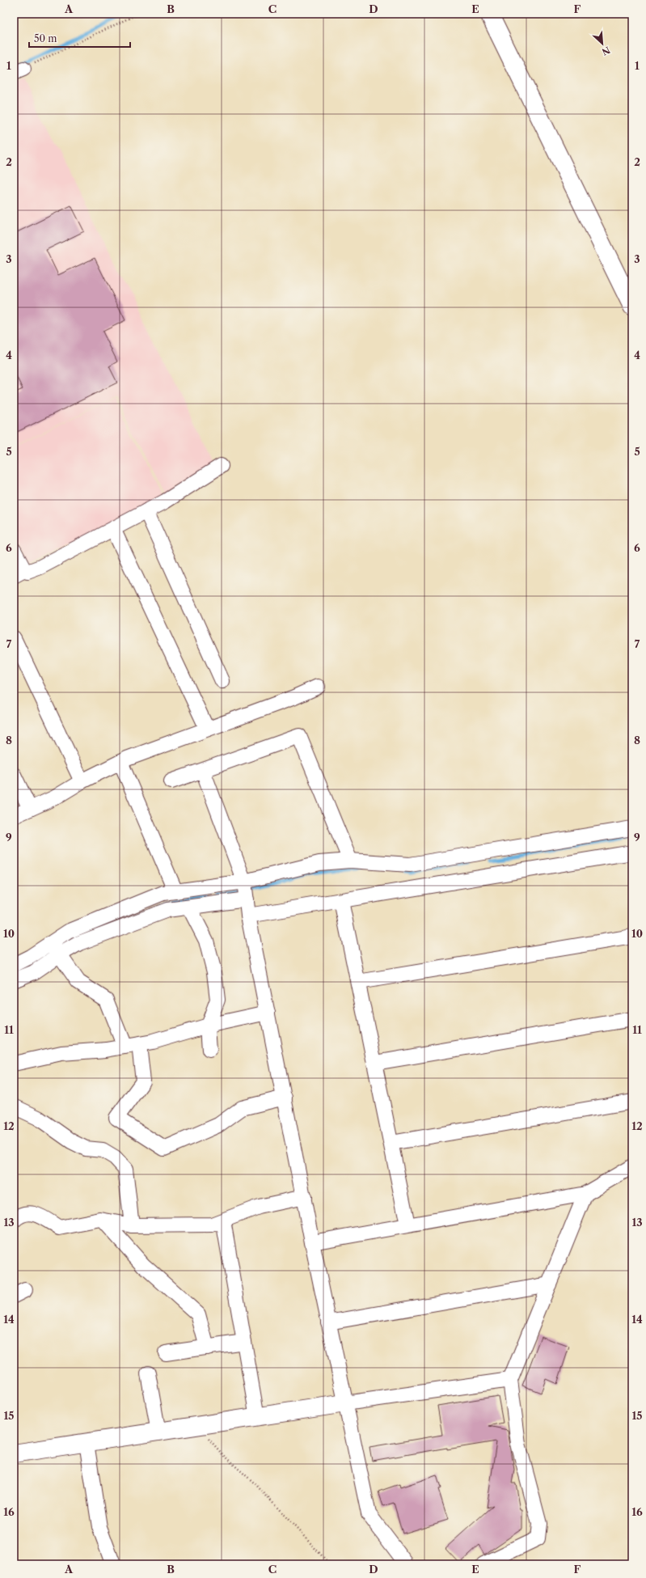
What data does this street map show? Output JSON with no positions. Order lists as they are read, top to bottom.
{
  "scale_bar": "50 m",
  "north": "bottom right",
  "grid": {
    "columns": [
      "A",
      "B",
      "C",
      "D",
      "E",
      "F"
    ],
    "rows": [
      "1",
      "2",
      "3",
      "4",
      "5",
      "6",
      "7",
      "8",
      "9",
      "10",
      "11",
      "12",
      "13",
      "14",
      "15",
      "16"
    ]
  }
}
